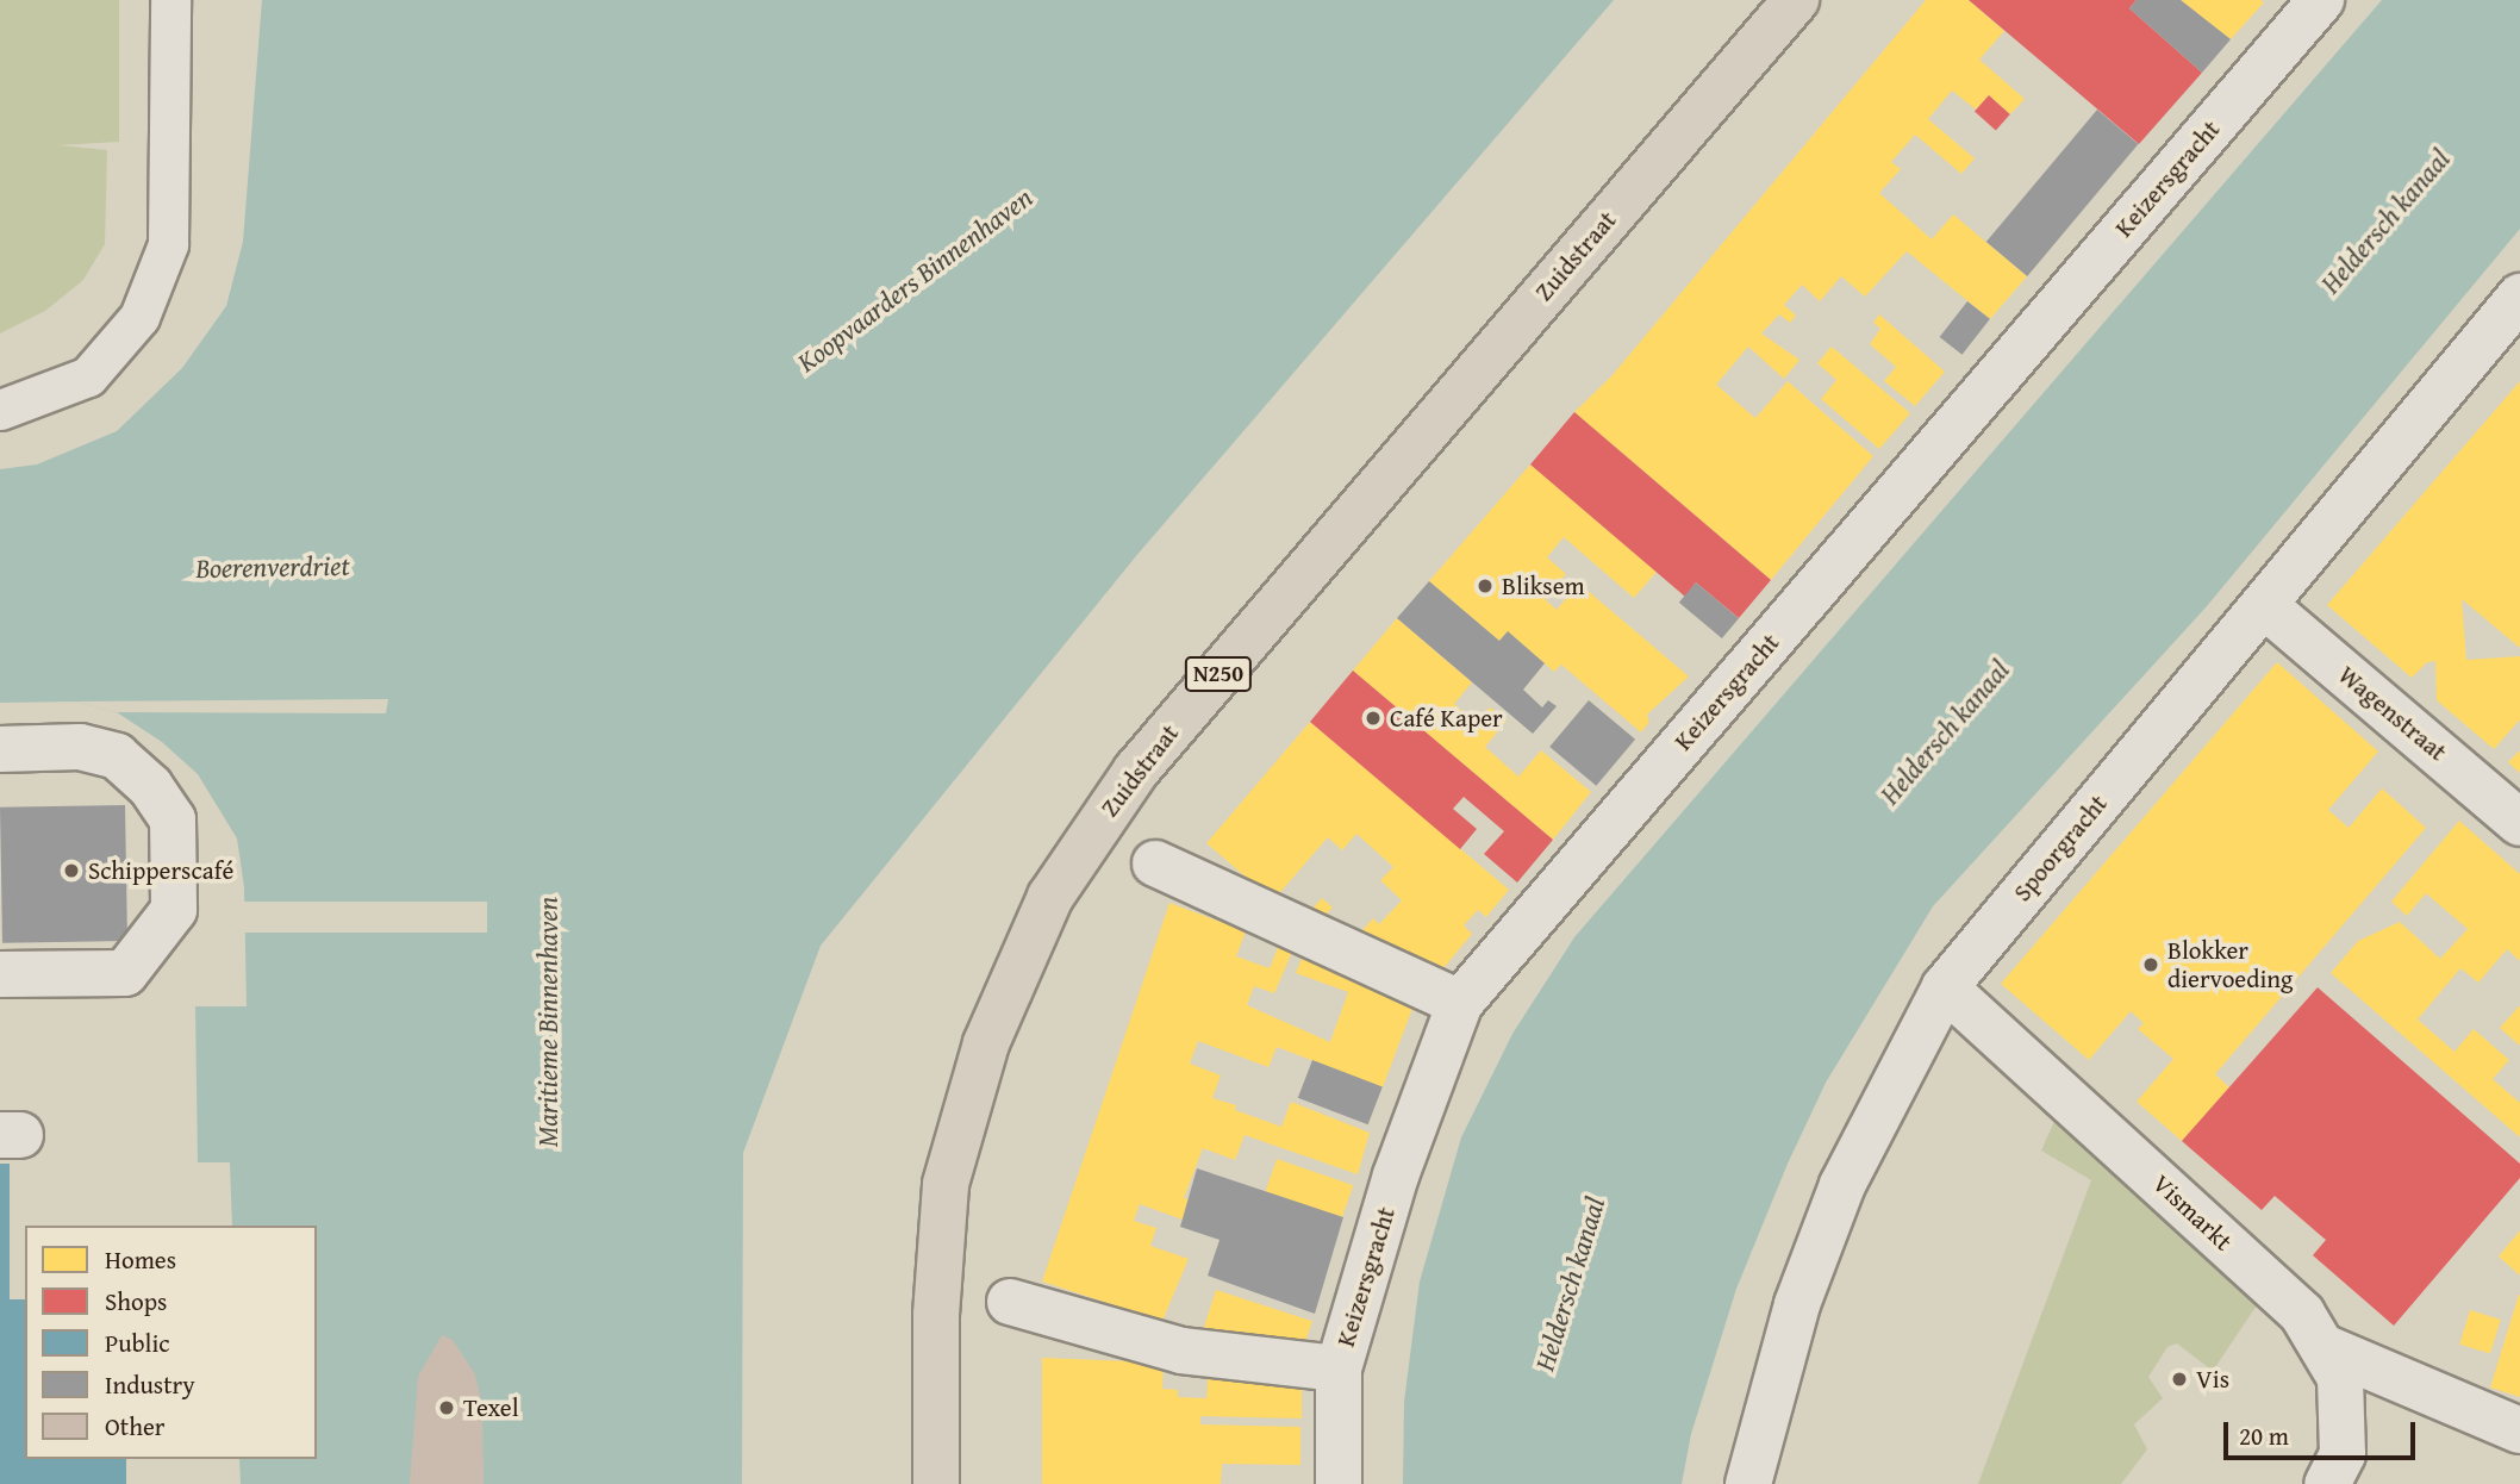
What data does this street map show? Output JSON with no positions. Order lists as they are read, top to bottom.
{
  "streets": {
    "main road": ["Zuidstraat", "N250"],
    "street": [
      "Keizersgracht",
      "Wagenstraat",
      "Spoorgracht",
      "Vismarkt"
    ]
  },
  "crossings": [
    ["Wagenstraat", "Spoorgracht"],
    ["Spoorgracht", "Vismarkt"]
  ],
  "water": [
    "Heldersch kanaal",
    "Koopvaarders Binnenhaven",
    "Boerenverdriet",
    "Maritieme Binnenhaven"
  ],
  "places": [
    "Bliksem",
    "Café Kaper",
    "Schipperscafé",
    "Blokker diervoeding",
    "Vis",
    "Texel"
  ],
  "legend": [
    "Homes",
    "Shops",
    "Public",
    "Industry",
    "Other"
  ],
  "scale_bar": "20 m"
}
